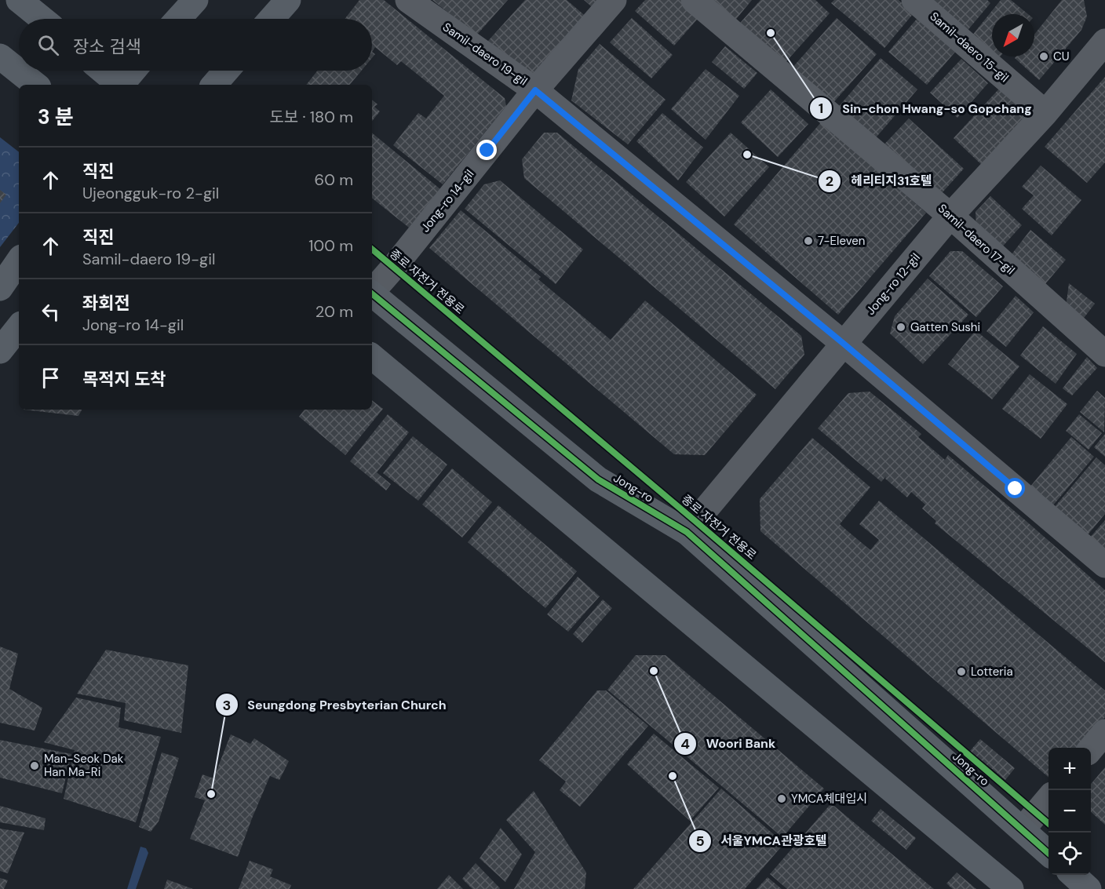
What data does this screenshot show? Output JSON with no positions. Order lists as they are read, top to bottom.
{
  "streets": {
    "main road": ["Jong-ro"],
    "street": [
      "Samil-daero 15-gil",
      "Samil-daero 19-gil",
      "Jong-ro 14-gil",
      "Samil-daero 17-gil",
      "Jong-ro 12-gil"
    ],
    "cycle path": ["종로 자전거 전용로"]
  },
  "crossings": [
    ["Samil-daero 15-gil", "Jong-ro 12-gil"],
    ["Samil-daero 19-gil", "Jong-ro 14-gil"],
    ["Samil-daero 19-gil", "Jong-ro 12-gil"],
    ["Samil-daero 17-gil", "Jong-ro 12-gil"],
    ["Jong-ro 12-gil", "Jong-ro"]
  ],
  "places": [
    "Sin-chon Hwang-so Gopchang",
    "CU",
    "헤리티지31호텔",
    "7-Eleven",
    "Gatten Sushi",
    "Woori Bank",
    "Lotteria",
    "Man-Seok Dak Han Ma-Ri",
    "서울YMCA관광호텔",
    "Seungdong Presbyterian Church",
    "YMCA체대입시"
  ],
  "north": "bottom left",
  "page": {
    "search": "장소 검색",
    "heading": ["3 분", "도보 · 180 m"],
    "list": [
      ["직진", "Ujeongguk-ro 2-gil", "60 m"],
      ["직진", "Samil-daero 19-gil", "100 m"],
      ["좌회전", "Jong-ro 14-gil", "20 m"],
      "목적지 도착"
    ],
    "map_buttons": ["+", "−"]
  }
}
